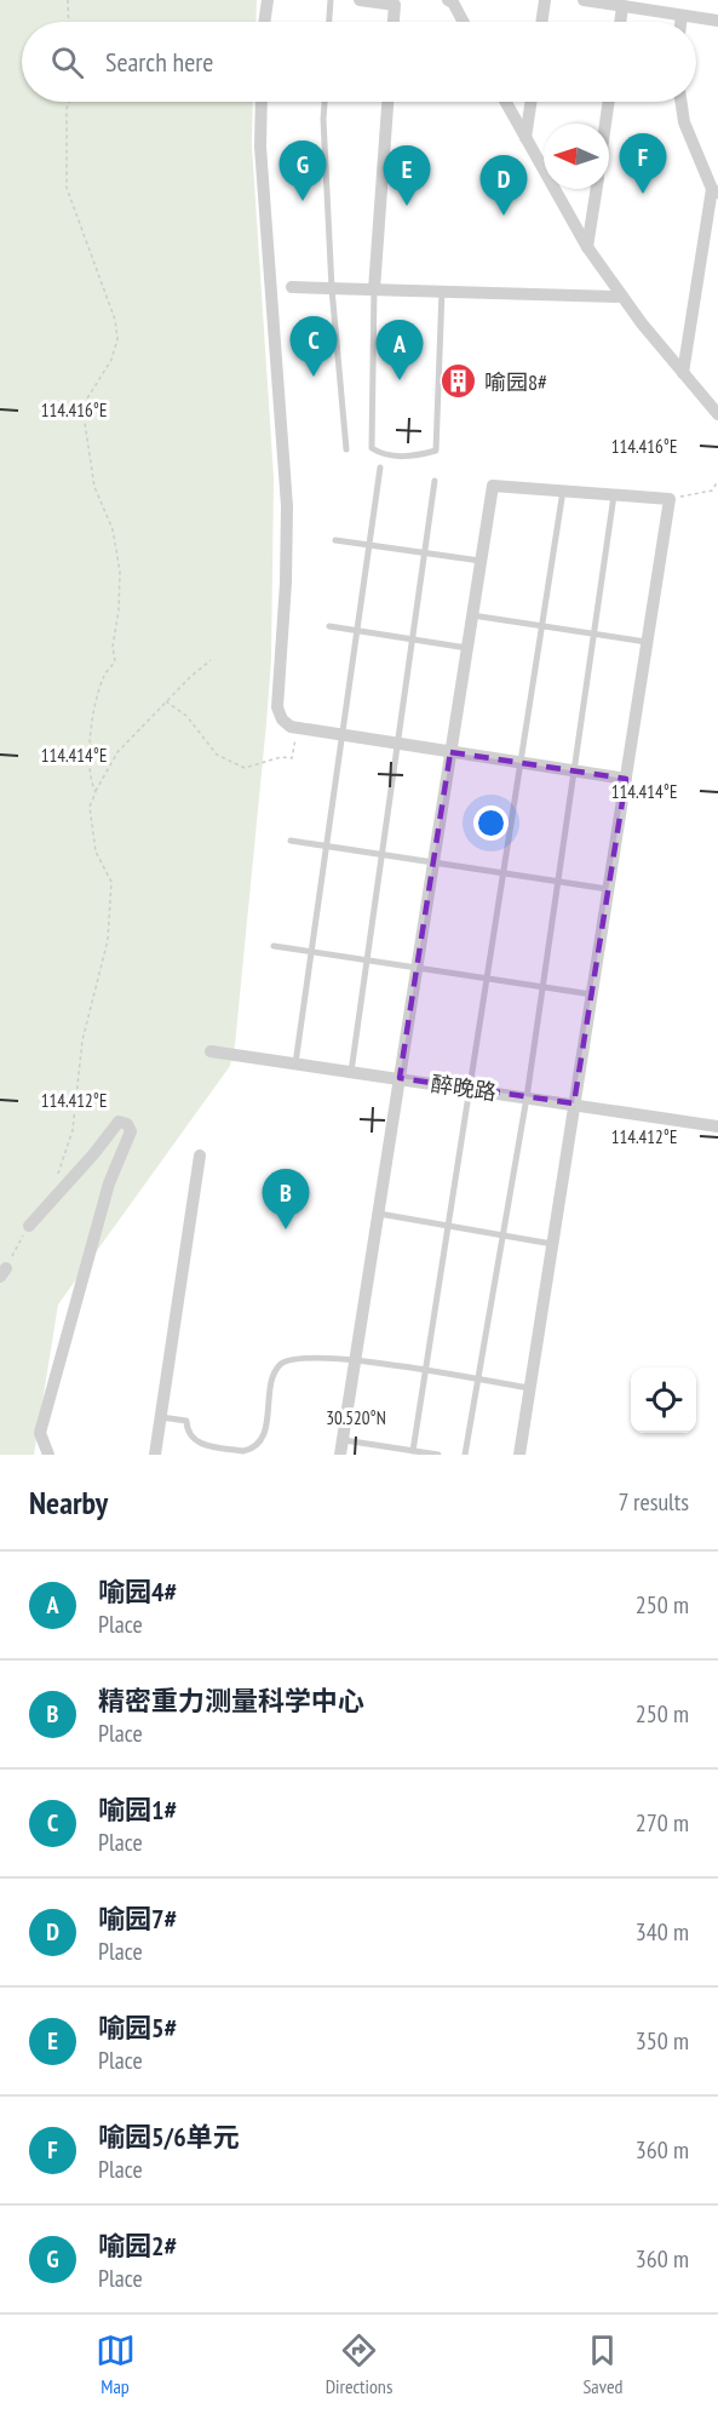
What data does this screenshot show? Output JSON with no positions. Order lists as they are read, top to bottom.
{
  "streets": {
    "street": ["醉晚路"]
  },
  "places": {
    "building": ["喻园8#"]
  },
  "north": "left",
  "page": {
    "search": "Search here",
    "pins": [
      "F",
      "G",
      "E",
      "D",
      "C",
      "A",
      "B"
    ],
    "heading": ["Nearby", "7 results"],
    "list": [
      {
        "mark": "A",
        "name": "喻园4#",
        "note": "Place",
        "value": "250 m"
      },
      {
        "mark": "B",
        "name": "精密重力测量科学中心",
        "note": "Place",
        "value": "250 m"
      },
      {
        "mark": "C",
        "name": "喻园1#",
        "note": "Place",
        "value": "270 m"
      },
      {
        "mark": "D",
        "name": "喻园7#",
        "note": "Place",
        "value": "340 m"
      },
      {
        "mark": "E",
        "name": "喻园5#",
        "note": "Place",
        "value": "350 m"
      },
      {
        "mark": "F",
        "name": "喻园5/6单元",
        "note": "Place",
        "value": "360 m"
      },
      {
        "mark": "G",
        "name": "喻园2#",
        "note": "Place",
        "value": "360 m"
      }
    ],
    "nav": ["Map", "Directions", "Saved"]
  },
  "coordinates": [
    "114.416°E",
    "114.414°E",
    "114.412°E",
    "30.520°N"
  ]
}
